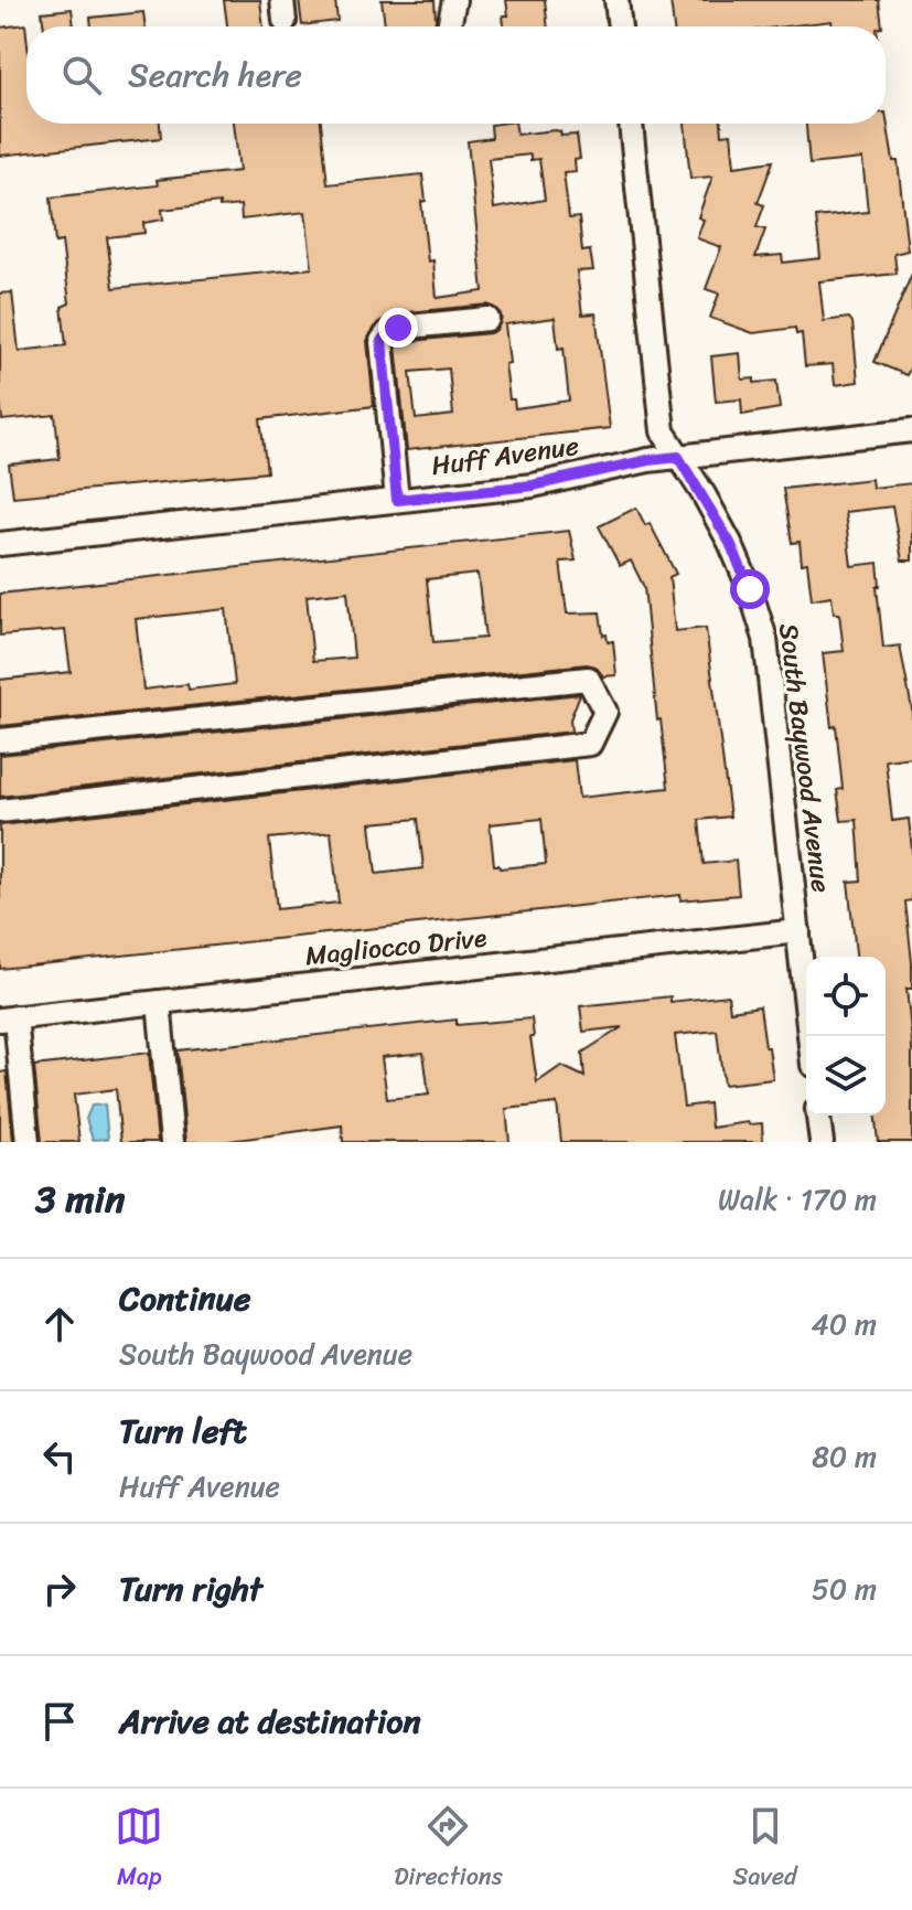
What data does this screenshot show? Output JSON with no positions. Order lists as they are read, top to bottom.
{
  "streets": {
    "street": ["Huff Avenue", "South Baywood Avenue", "Magliocco Drive"]
  },
  "crossings": [
    ["Huff Avenue", "South Baywood Avenue"],
    ["South Baywood Avenue", "Magliocco Drive"]
  ],
  "page": {
    "search": "Search here",
    "heading": ["3 min", "Walk · 170 m"],
    "list": [
      ["Continue", "South Baywood Avenue", "40 m"],
      ["Turn left", "Huff Avenue", "80 m"],
      ["Turn right", "50 m"],
      "Arrive at destination"
    ],
    "nav": ["Map", "Directions", "Saved"]
  }
}
